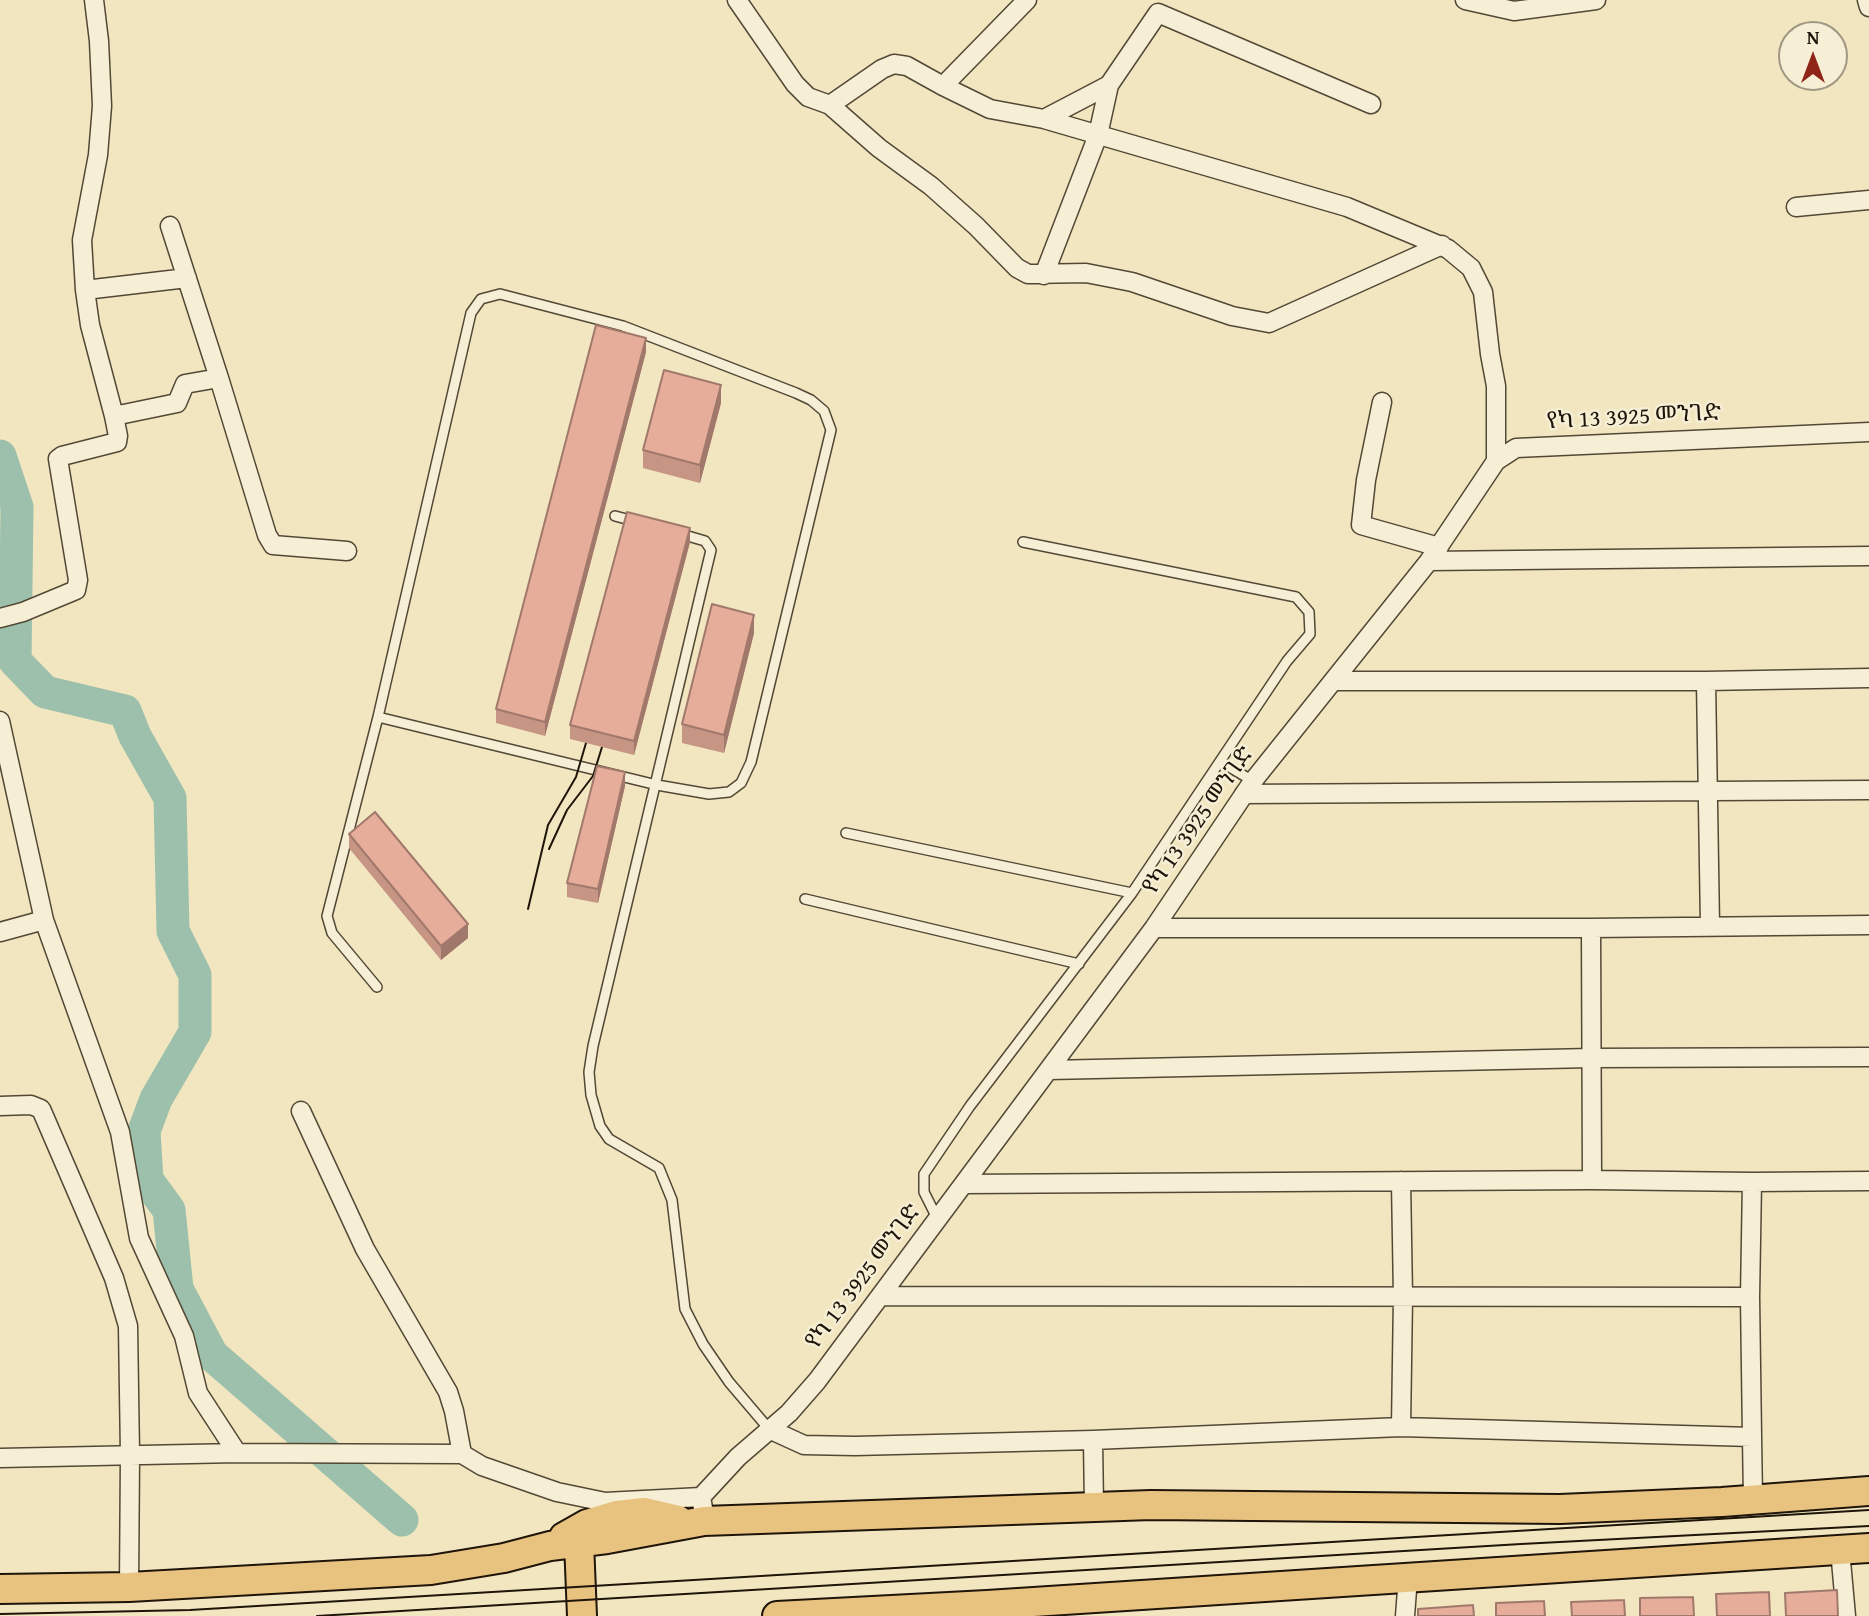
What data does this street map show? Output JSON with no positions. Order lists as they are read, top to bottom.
{
  "streets": {
    "street": ["የካ 13 3925 መንገድ"]
  },
  "north": "top"
}
